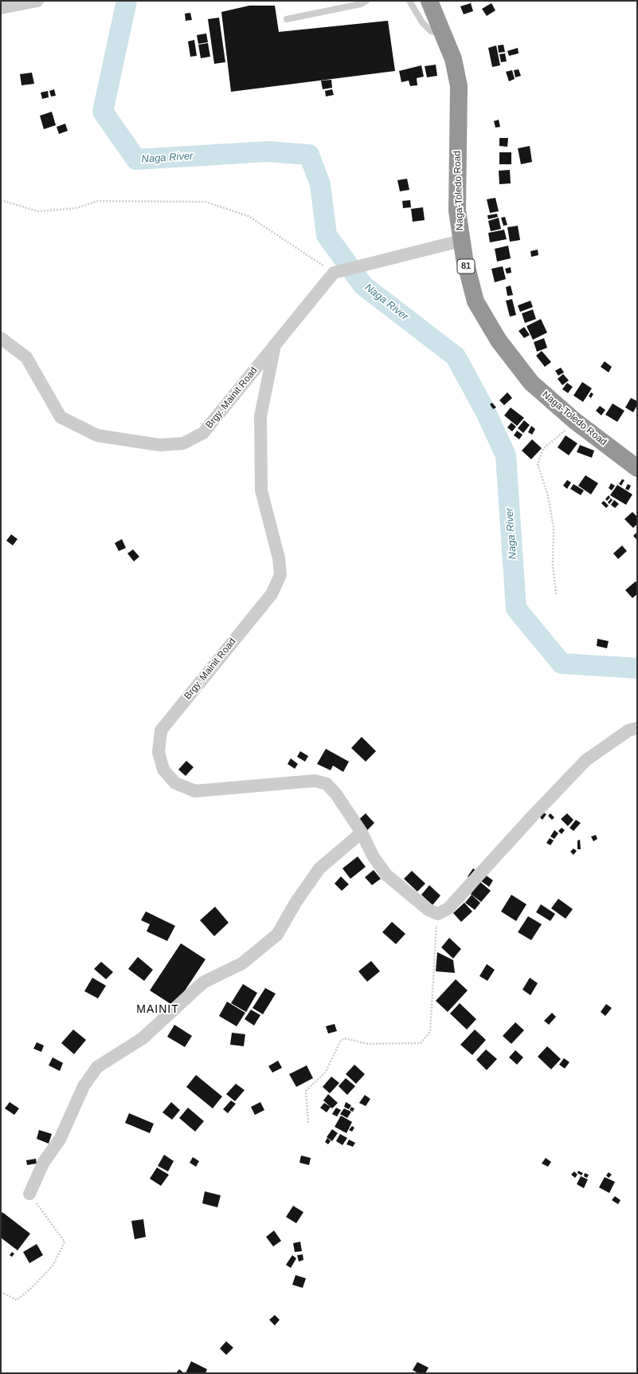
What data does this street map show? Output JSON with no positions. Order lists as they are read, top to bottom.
{
  "streets": {
    "highway": ["Naga-Toledo Road", "81"],
    "street": ["Brgy. Mainit Road"]
  },
  "districts": ["MAINIT"],
  "water": ["Naga River"]
}
